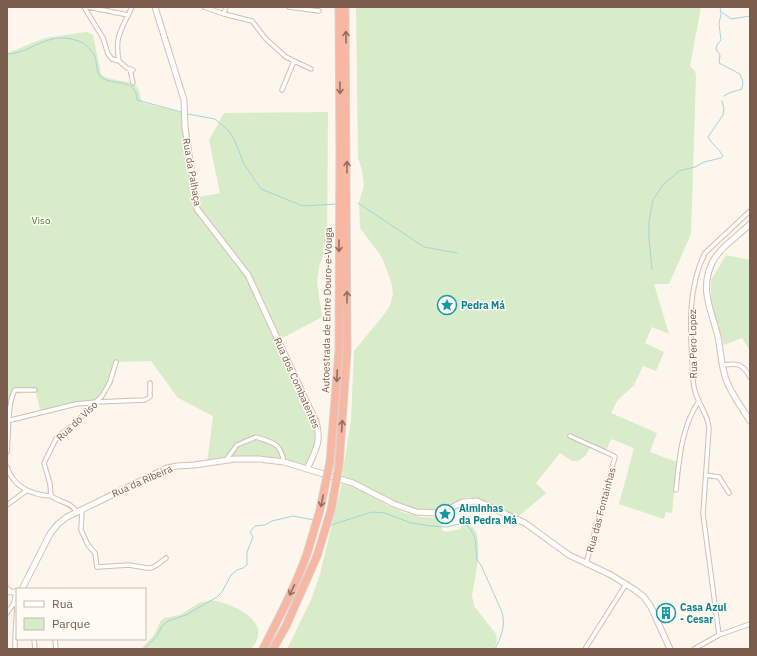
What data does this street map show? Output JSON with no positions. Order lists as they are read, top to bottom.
{
  "streets": {
    "highway": ["Autoestrada de Entre Douro-e-Vouga"],
    "main road": ["Rua da Palhaça", "Rua dos Combatentes", "Rua da Ribeira"],
    "street": ["Rua Pero Lopez", "Rua do Viso", "Rua das Fontainhas"]
  },
  "crossings": [
    ["Rua da Palhaça", "Rua dos Combatentes"],
    ["Rua dos Combatentes", "Rua da Ribeira"],
    ["Rua da Ribeira", "Rua das Fontainhas"]
  ],
  "parks": ["Viso"],
  "places": {
    "place": ["Pedra Má", "Alminhas da Pedra Má"],
    "building": ["Casa Azul - Cesar"]
  },
  "legend": ["Rua", "Parque"]
}
